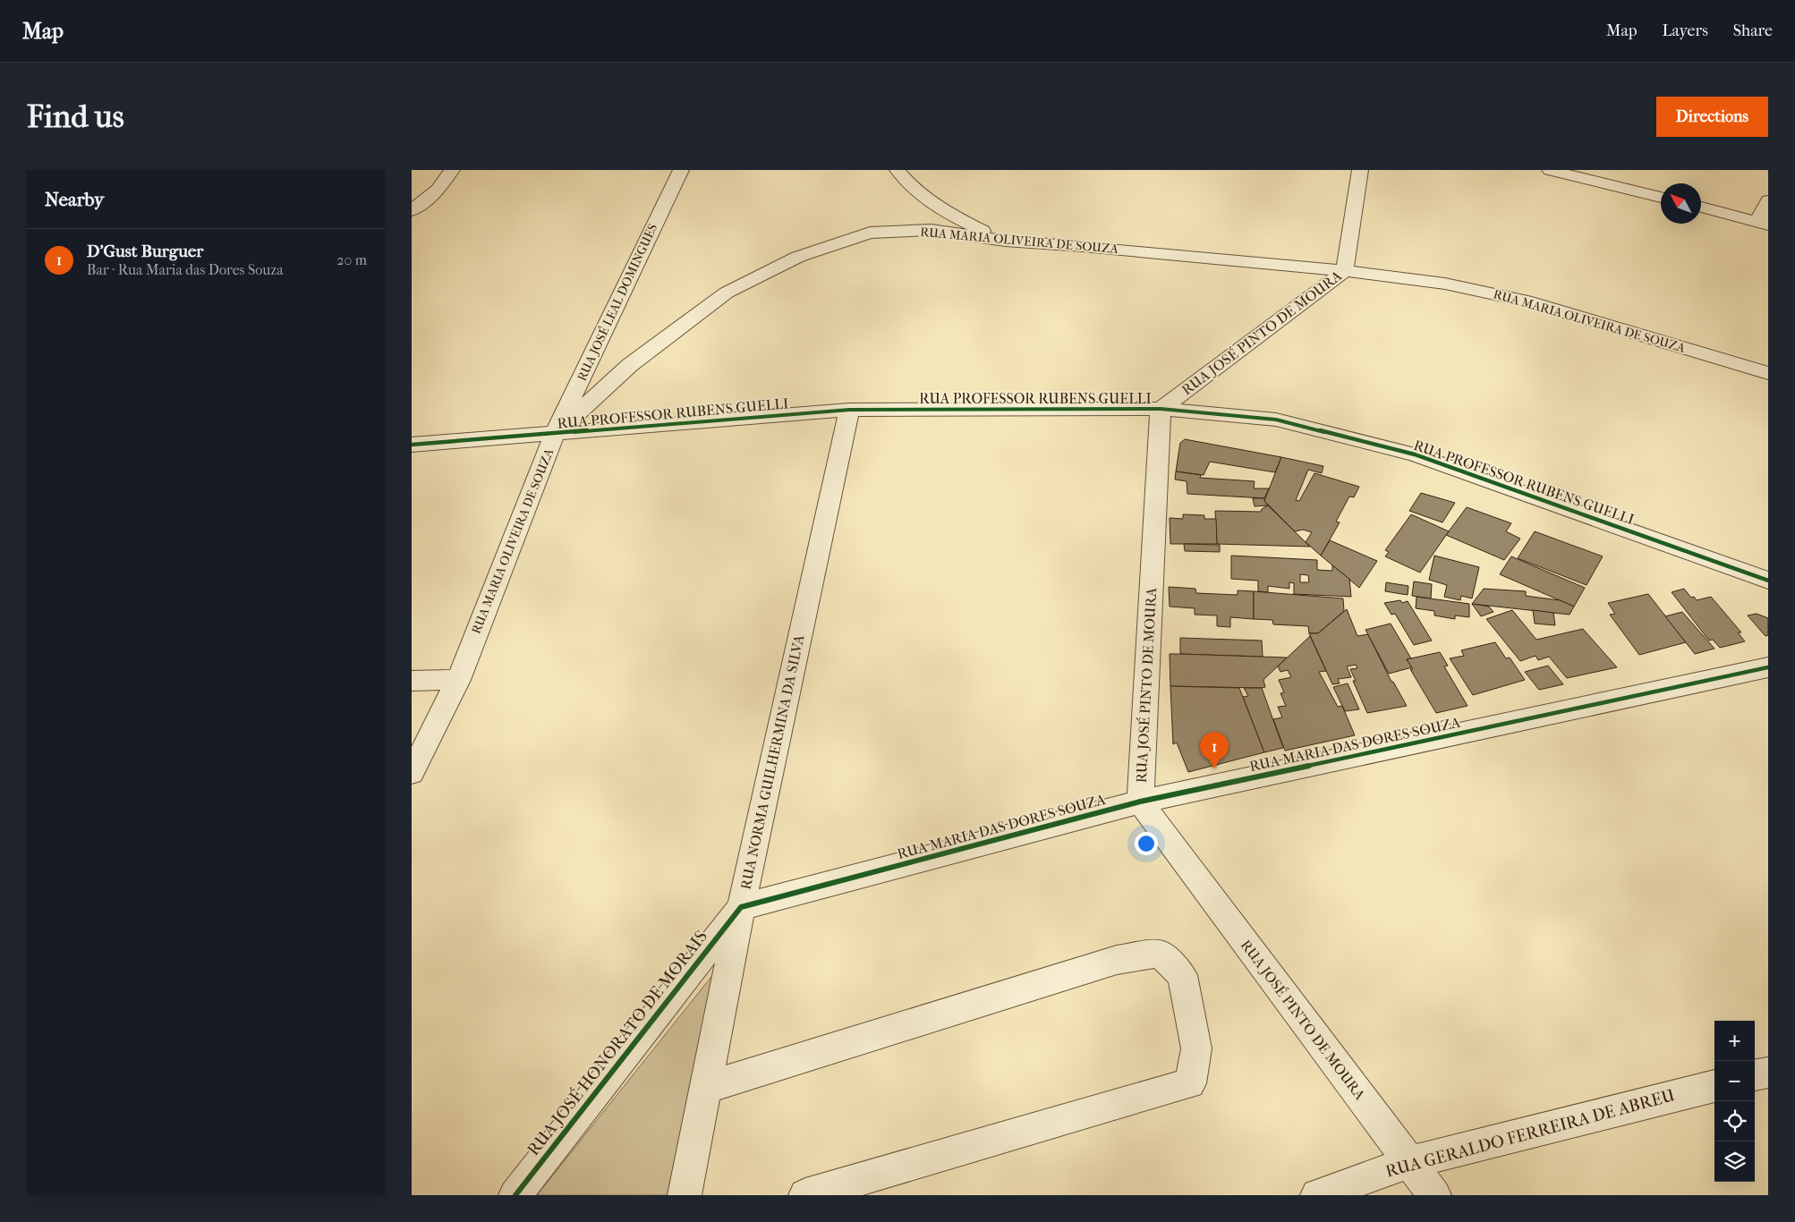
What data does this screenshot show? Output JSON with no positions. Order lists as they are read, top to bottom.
{
  "streets": {
    "street": [
      "RUA MARIA OLIVEIRA DE SOUZA",
      "RUA JOSÉ LEAL DOMINGUES",
      "RUA JOSÉ PINTO DE MOURA",
      "RUA PROFESSOR RUBENS GUELLI",
      "RUA MARIA DAS DORES SOUZA",
      "RUA NORMA GUILHERMINA DA SILVA",
      "RUA JOSÉ HONORATO DE MORAIS",
      "RUA GERALDO FERREIRA DE ABREU"
    ]
  },
  "crossings": [
    ["RUA MARIA OLIVEIRA DE SOUZA", "RUA JOSÉ LEAL DOMINGUES"],
    ["RUA MARIA OLIVEIRA DE SOUZA", "RUA JOSÉ PINTO DE MOURA"],
    ["RUA MARIA OLIVEIRA DE SOUZA", "RUA PROFESSOR RUBENS GUELLI"],
    ["RUA JOSÉ LEAL DOMINGUES", "RUA PROFESSOR RUBENS GUELLI"],
    ["RUA JOSÉ PINTO DE MOURA", "RUA PROFESSOR RUBENS GUELLI"],
    ["RUA JOSÉ PINTO DE MOURA", "RUA MARIA DAS DORES SOUZA"],
    ["RUA JOSÉ PINTO DE MOURA", "RUA GERALDO FERREIRA DE ABREU"],
    ["RUA PROFESSOR RUBENS GUELLI", "RUA NORMA GUILHERMINA DA SILVA"],
    ["RUA MARIA DAS DORES SOUZA", "RUA NORMA GUILHERMINA DA SILVA"],
    ["RUA MARIA DAS DORES SOUZA", "RUA JOSÉ HONORATO DE MORAIS"],
    ["RUA NORMA GUILHERMINA DA SILVA", "RUA JOSÉ HONORATO DE MORAIS"]
  ],
  "north": "top left",
  "page": {
    "header": "Map",
    "nav": ["Map", "Layers", "Share"],
    "buttons": "Directions",
    "title": "Find us",
    "heading": "Nearby",
    "list": [
      {
        "mark": "1",
        "name": "D'Gust Burguer",
        "note": "Bar · Rua Maria das Dores Souza",
        "value": "20 m"
      }
    ],
    "pins": "1",
    "map_buttons": ["+", "−"]
  }
}
